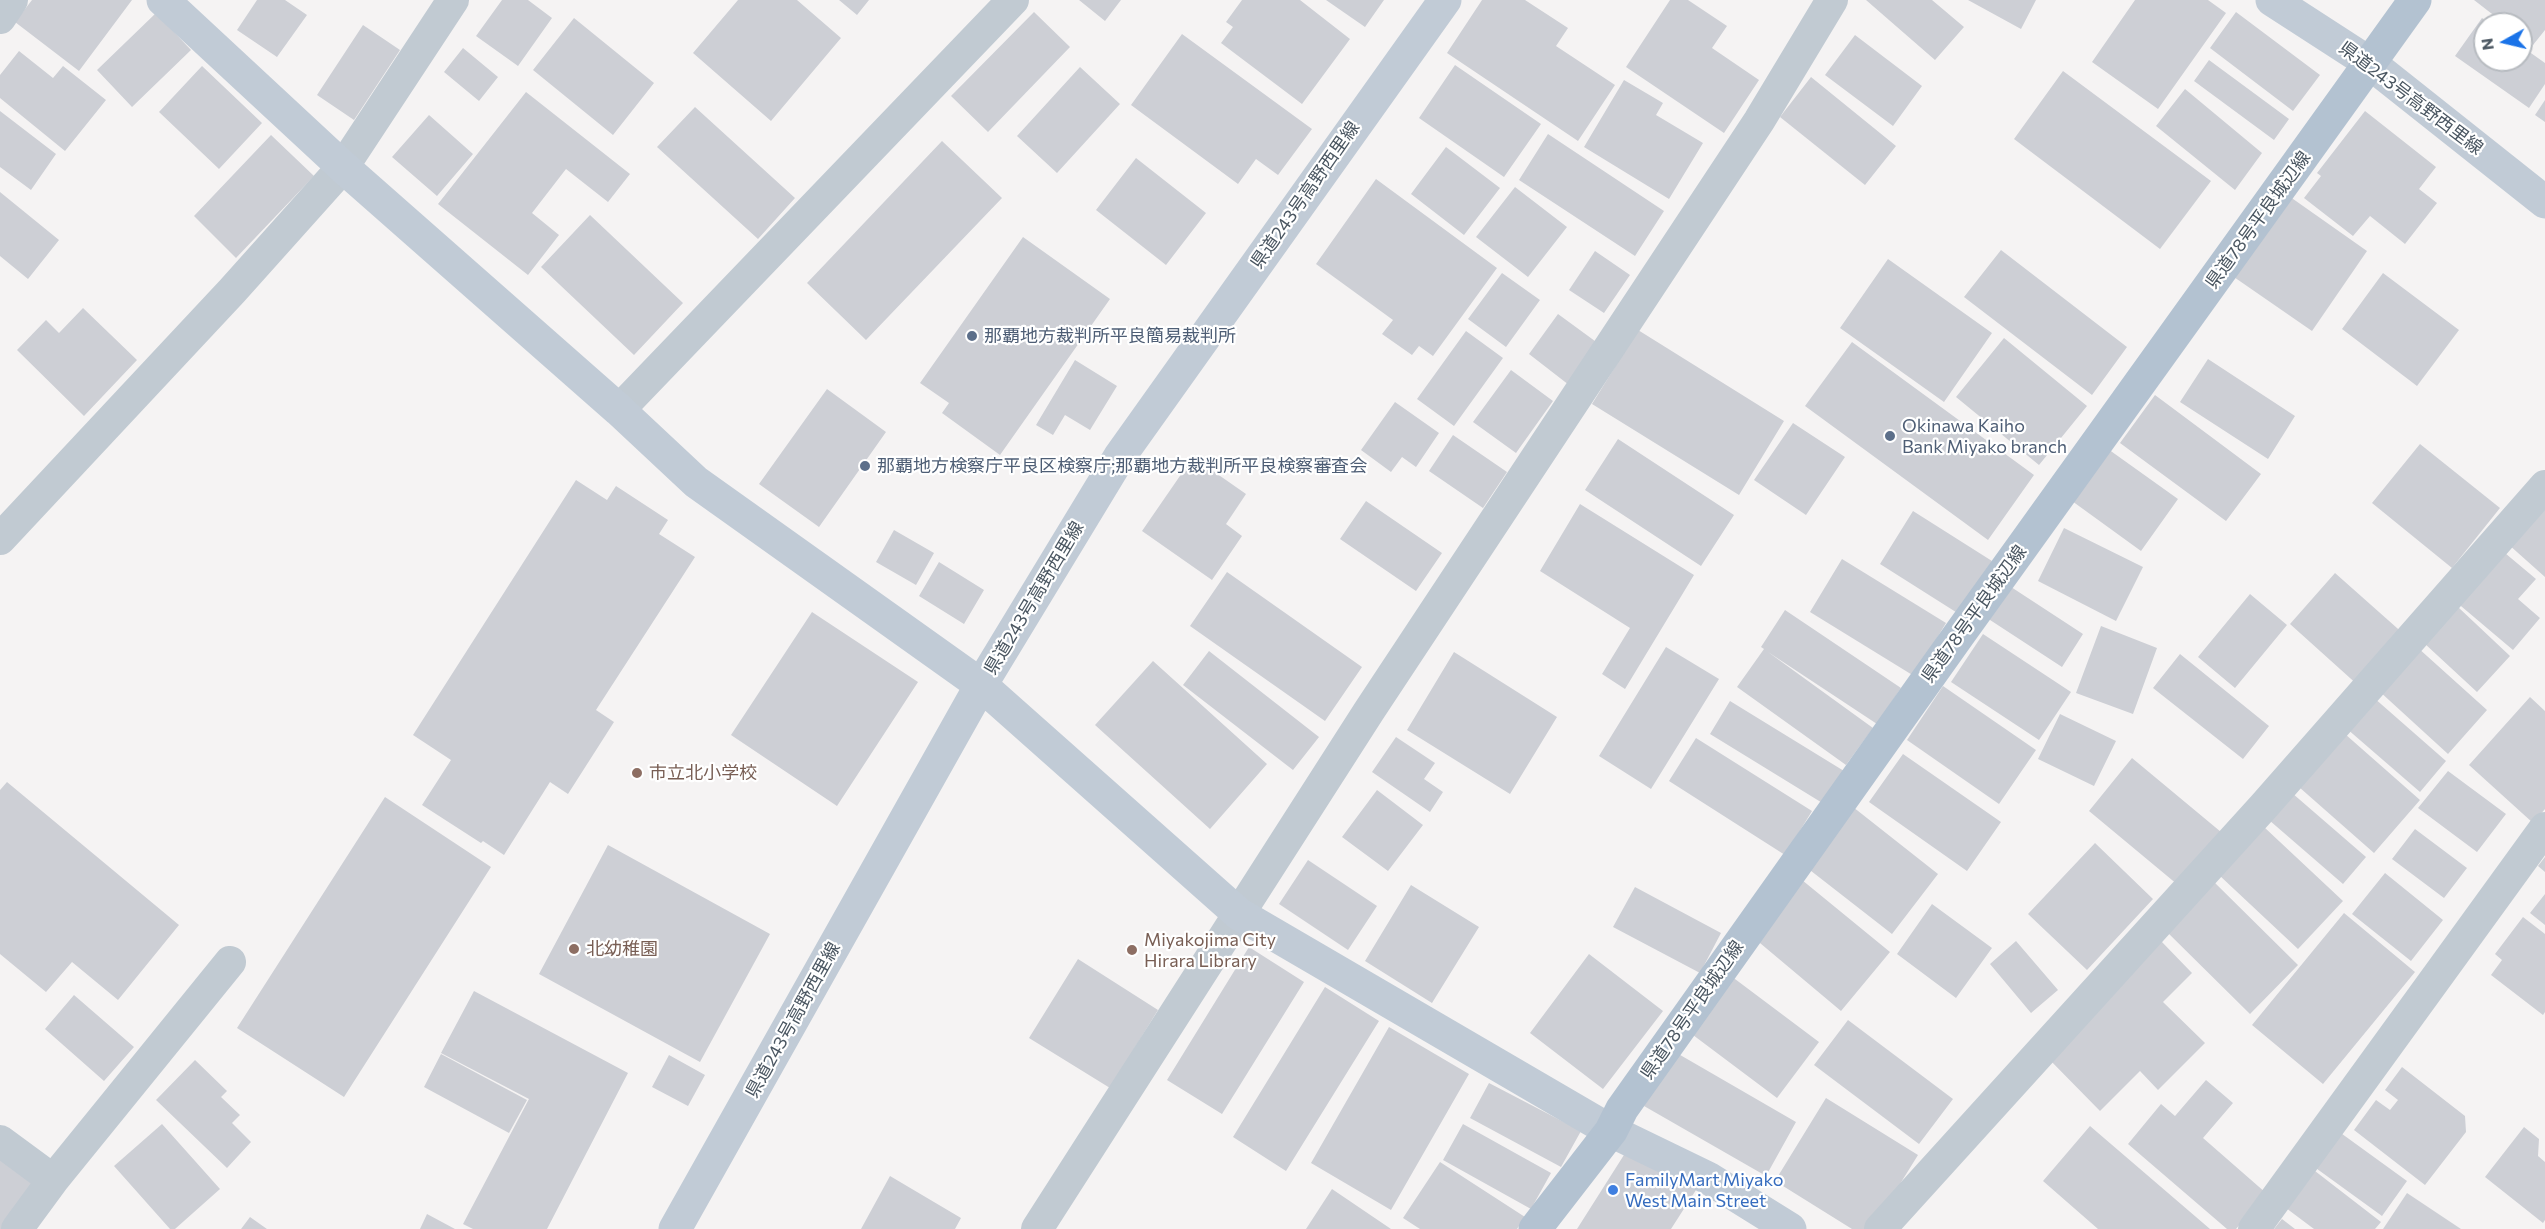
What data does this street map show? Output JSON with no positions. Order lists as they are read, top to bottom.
{
  "streets": {
    "main road": ["県道78号平良城辺線"],
    "street": ["県道243号高野西里線"]
  },
  "crossings": [
    ["県道243号高野西里線", "県道78号平良城辺線"]
  ],
  "places": [
    "那覇地方裁判所平良簡易裁判所",
    "Okinawa Kaiho Bank Miyako branch",
    "那覇地方検察庁平良区検察庁;那覇地方裁判所平良検察審査会",
    "市立北小学校",
    "北幼稚園",
    "Miyakojima City Hirara Library",
    "FamilyMart Miyako West Main Street"
  ],
  "north": "left"
}
